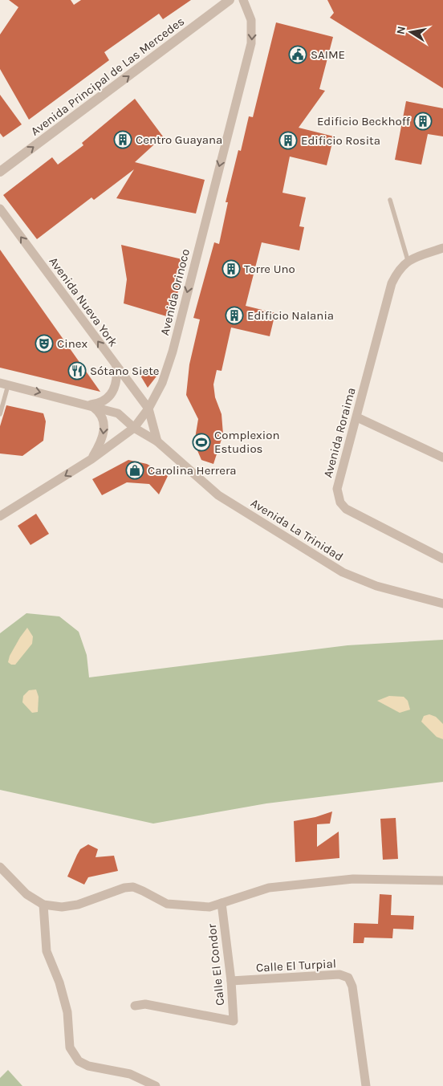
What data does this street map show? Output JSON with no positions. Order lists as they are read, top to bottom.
{
  "streets": {
    "street": [
      "Avenida Principal de Las Mercedes",
      "Avenida Orinoco",
      "Avenida Nueva York",
      "Avenida Roraima",
      "Avenida La Trinidad",
      "Calle El Condor",
      "Calle El Turpial"
    ]
  },
  "crossings": [
    ["Avenida Orinoco", "Avenida Nueva York"],
    ["Avenida Orinoco", "Avenida La Trinidad"],
    ["Calle El Condor", "Calle El Turpial"]
  ],
  "one_way": ["Avenida Principal de Las Mercedes", "Avenida Orinoco", "Avenida Nueva York"],
  "places": {
    "public building": ["SAIME"],
    "building": [
      "Edificio Beckhoff",
      "Centro Guayana",
      "Edificio Rosita",
      "Torre Uno",
      "Edificio Nalania"
    ],
    "theatre": ["Cinex"],
    "restaurant": ["Sótano Siete"],
    "sports": ["Complexion Estudios"],
    "shop": ["Carolina Herrera"]
  },
  "north": "left"
}
